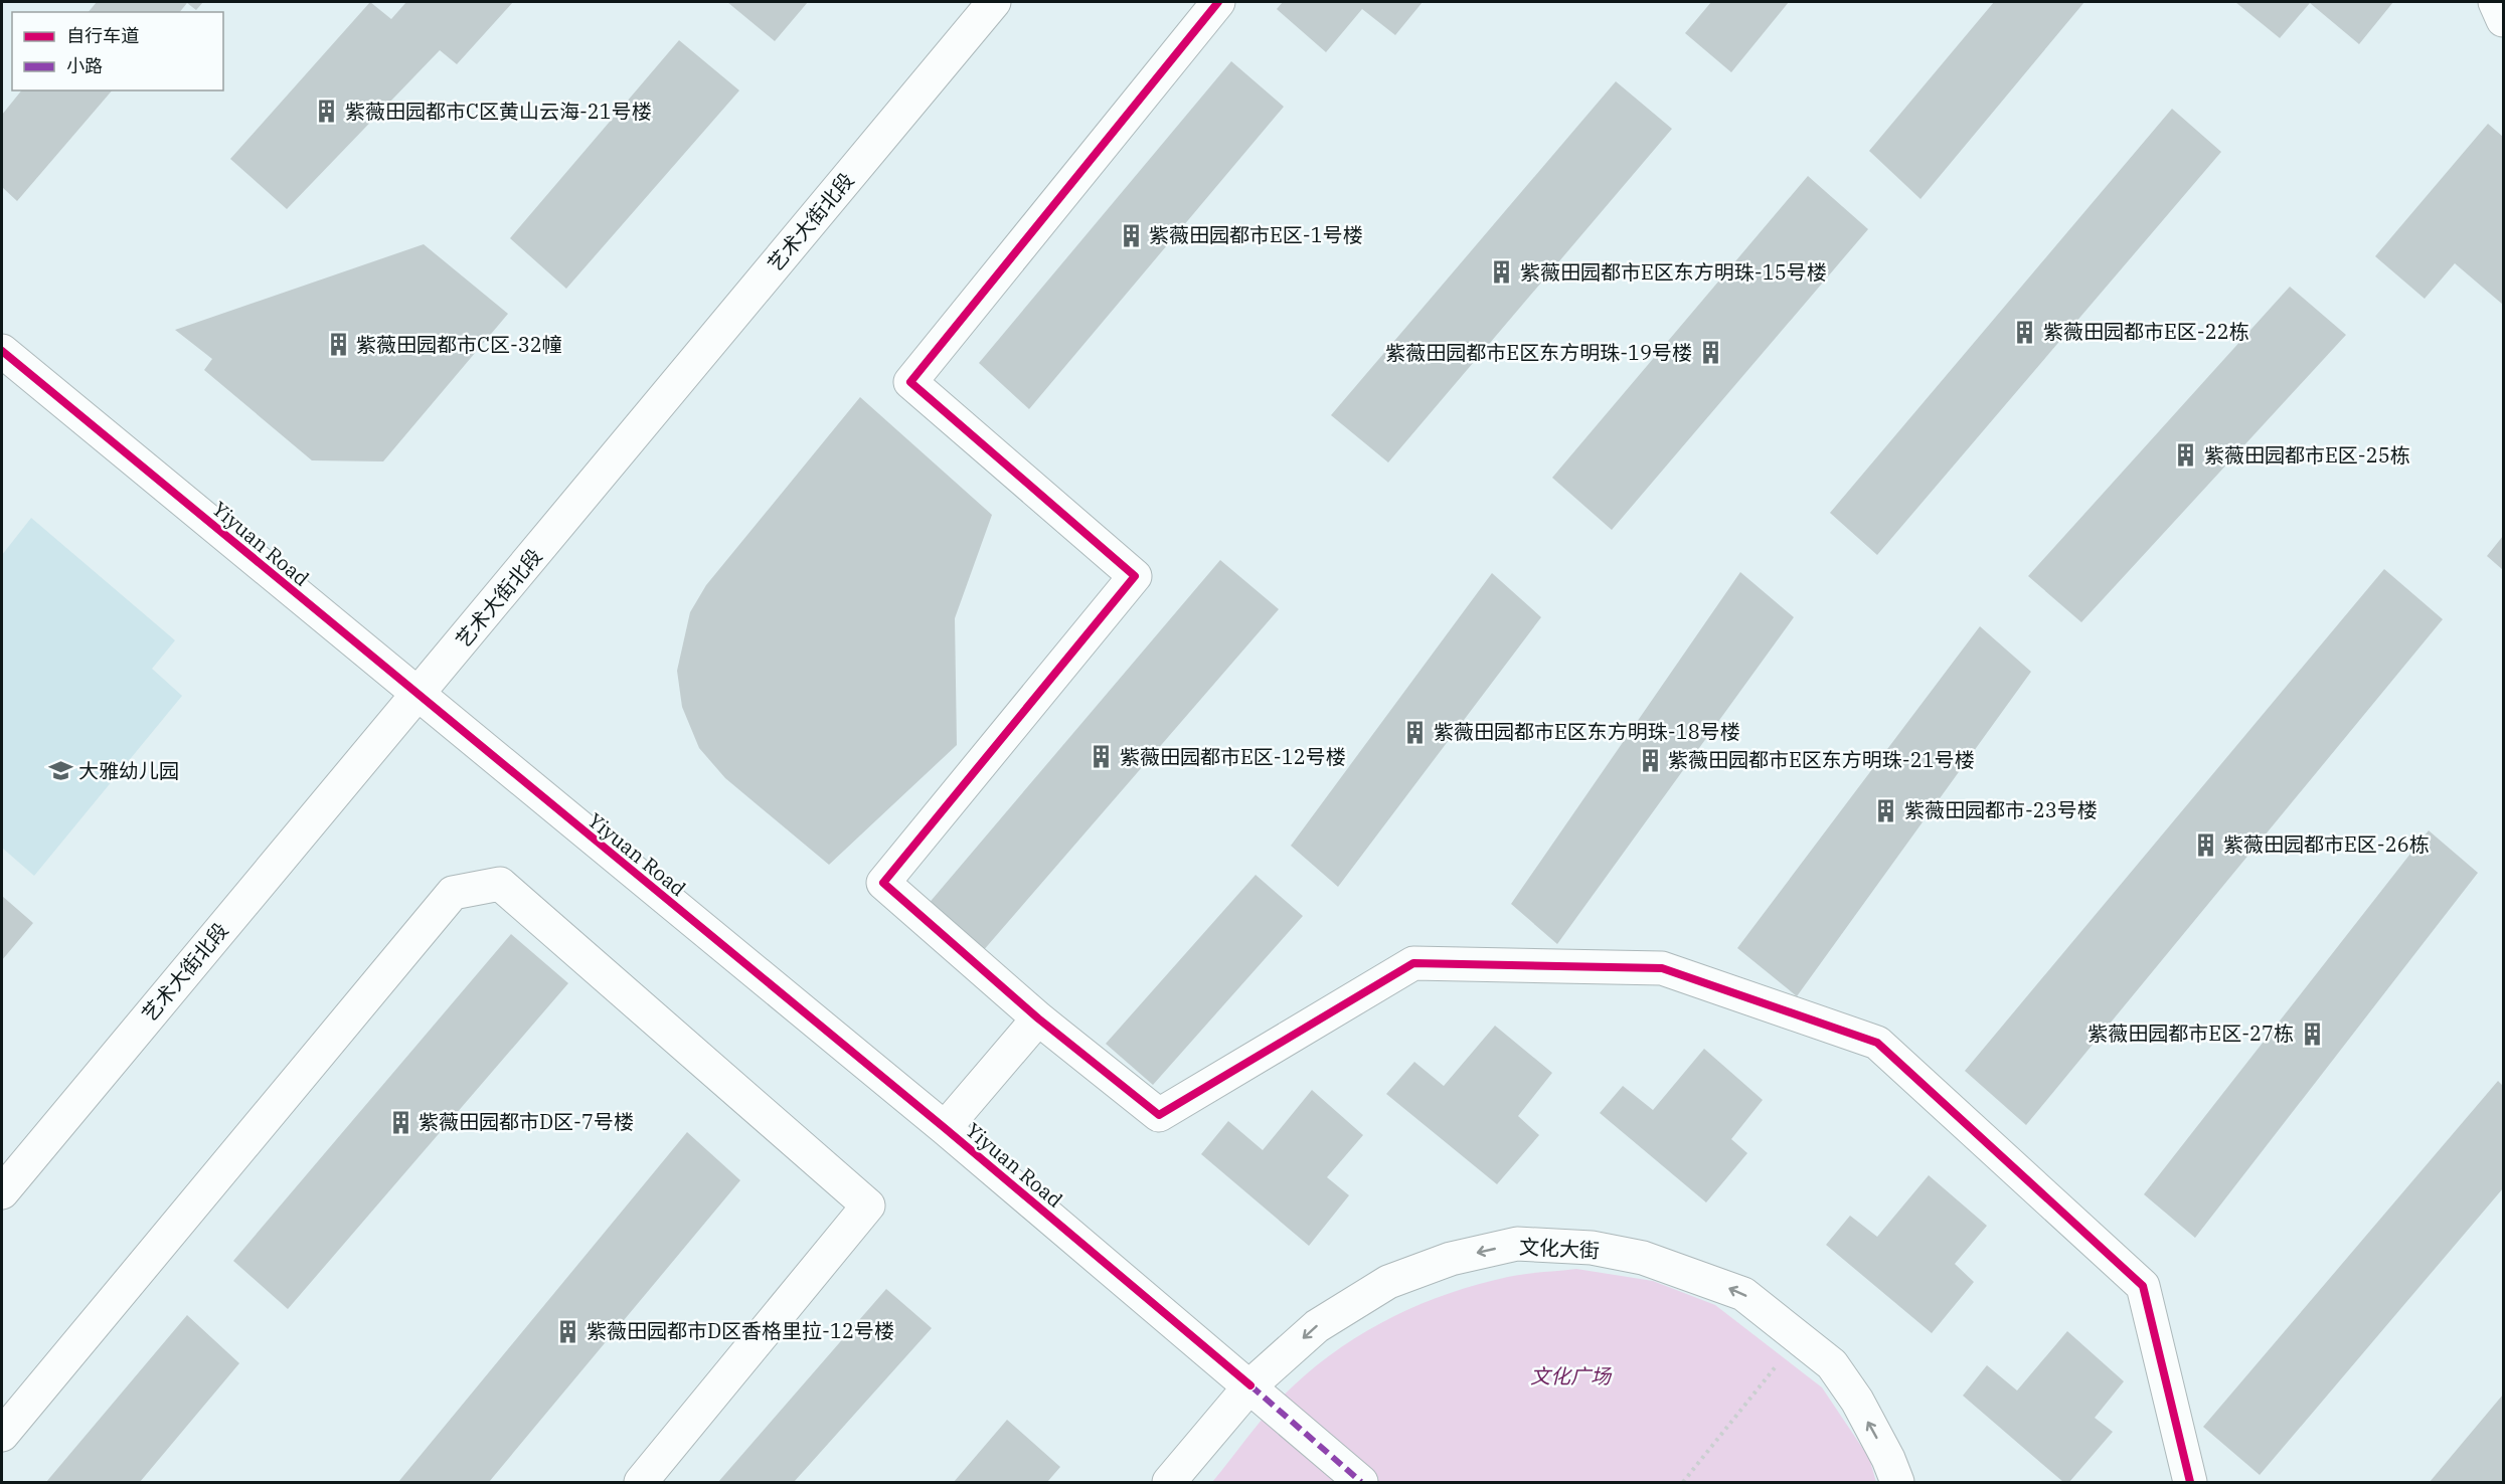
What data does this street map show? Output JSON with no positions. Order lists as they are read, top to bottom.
{
  "streets": {
    "street": ["艺术大街北段", "Yiyuan Road", "文化大街"]
  },
  "crossings": [
    ["艺术大街北段", "Yiyuan Road"],
    ["Yiyuan Road", "文化大街"]
  ],
  "one_way": ["文化大街"],
  "parks": ["文化广场"],
  "places": {
    "building": [
      "紫薇田园都市C区黄山云海-21号楼",
      "紫薇田园都市E区-1号楼",
      "紫薇田园都市E区东方明珠-15号楼",
      "紫薇田园都市E区-22栋",
      "紫薇田园都市C区-32幢",
      "紫薇田园都市E区东方明珠-19号楼",
      "紫薇田园都市E区-25栋",
      "紫薇田园都市E区东方明珠-18号楼",
      "紫薇田园都市E区-12号楼",
      "紫薇田园都市E区东方明珠-21号楼",
      "紫薇田园都市-23号楼",
      "紫薇田园都市E区-26栋",
      "紫薇田园都市E区-27栋",
      "紫薇田园都市D区-7号楼",
      "紫薇田园都市D区香格里拉-12号楼"
    ],
    "school or university": ["大雅幼儿园"]
  },
  "legend": ["自行车道", "小路"]
}
